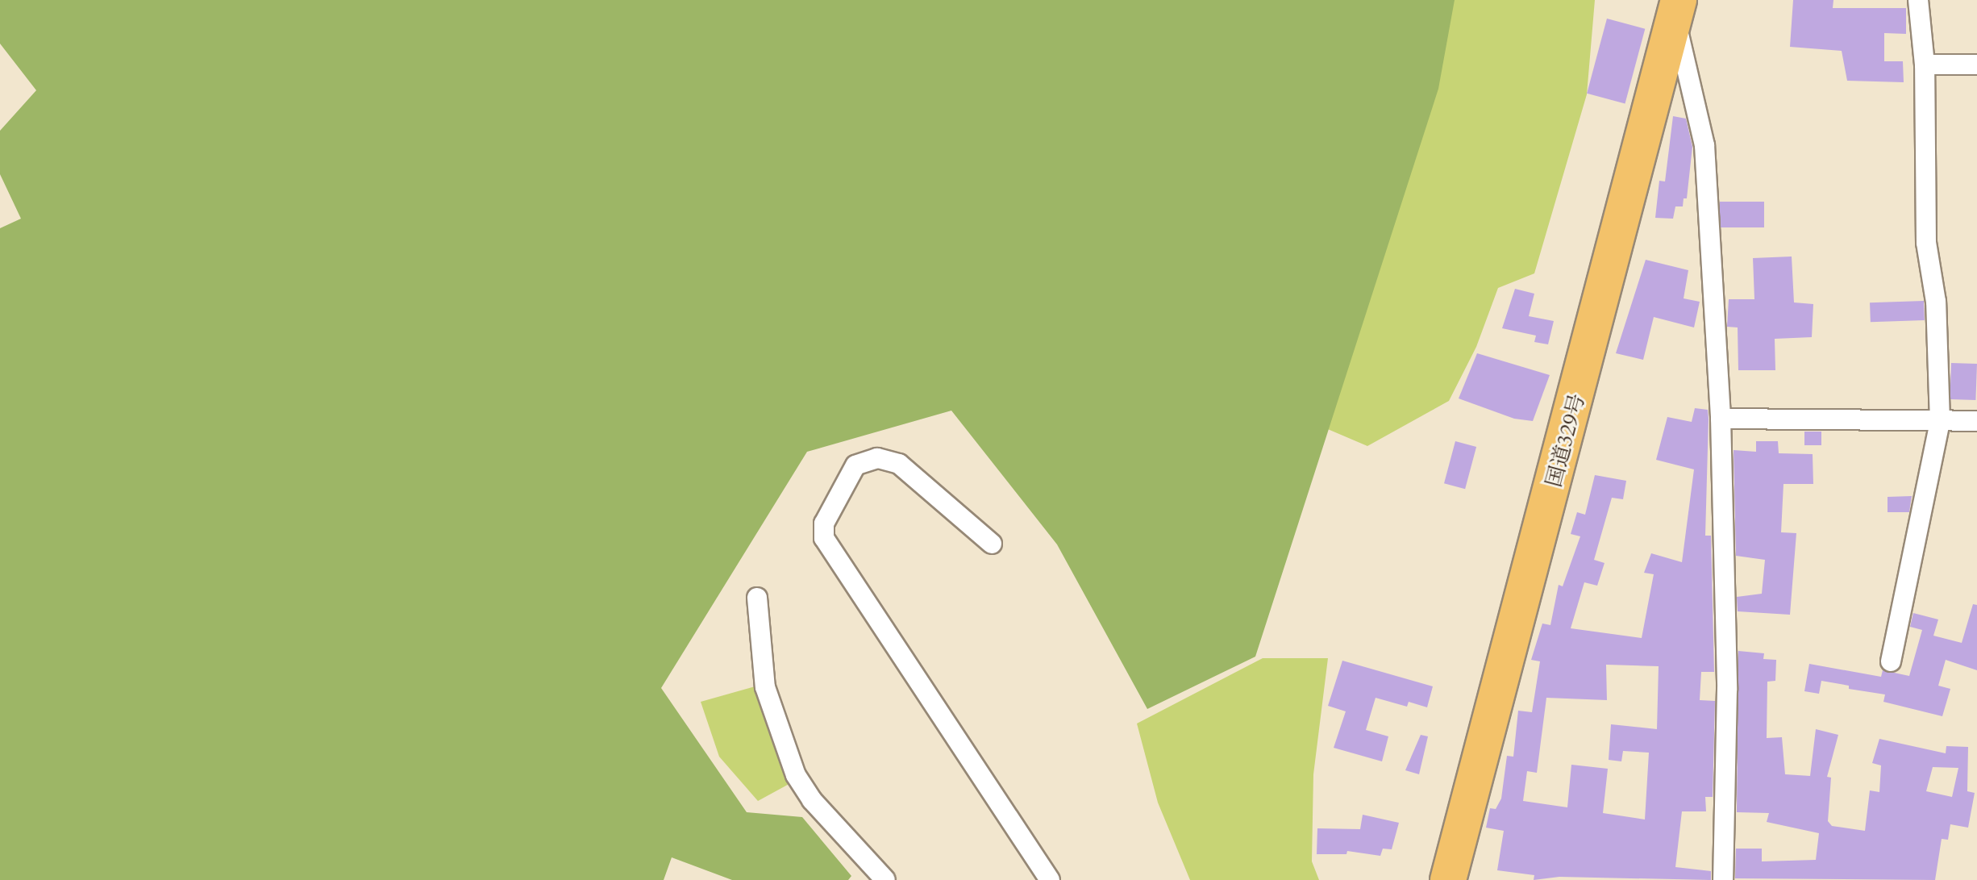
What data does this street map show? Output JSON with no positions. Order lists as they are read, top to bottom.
{
  "streets": {
    "highway": ["国道329号"]
  }
}
